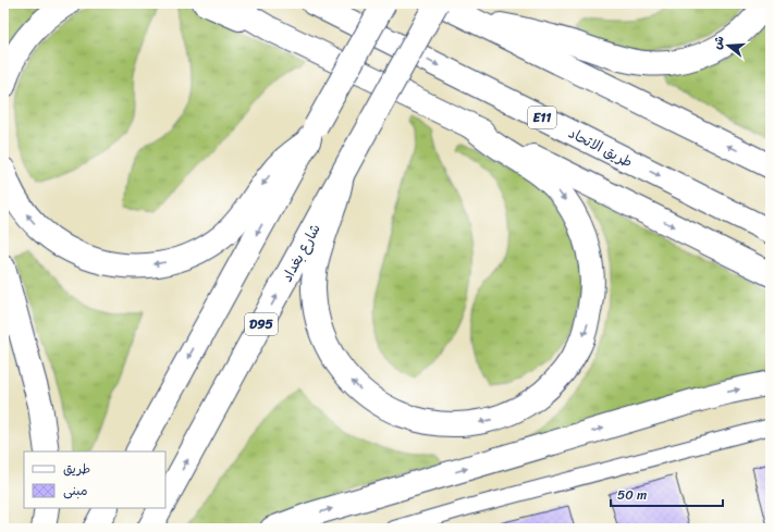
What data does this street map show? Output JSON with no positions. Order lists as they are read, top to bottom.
{
  "streets": {
    "main road": [
      "E11",
      "طريق الاتحاد",
      "شارع بغداد",
      "D95"
    ]
  },
  "legend": ["طريق", "مبنى"],
  "scale_bar": "50 m",
  "north": "left"
}
